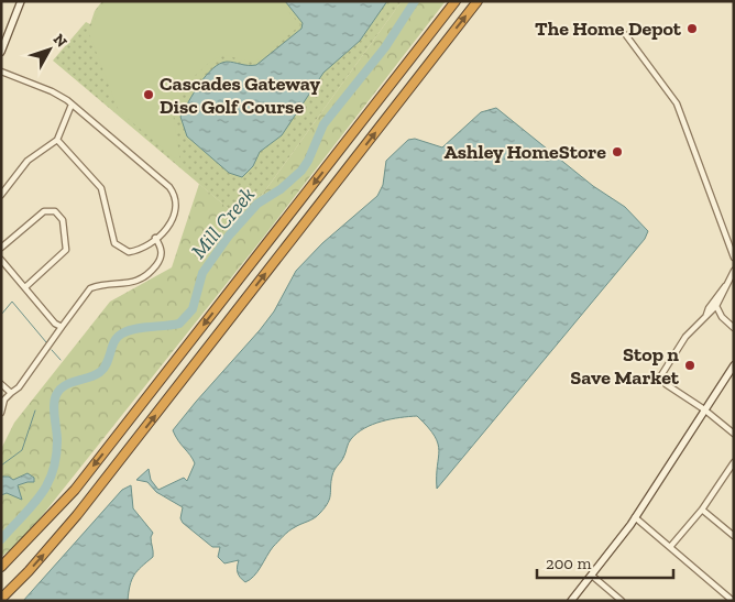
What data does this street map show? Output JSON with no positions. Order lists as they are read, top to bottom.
{
  "water": ["Mill Creek"],
  "places": [
    "The Home Depot",
    "Cascades Gateway Disc Golf Course",
    "Ashley HomeStore",
    "Stop n Save Market"
  ],
  "scale_bar": "200 m",
  "north": "top right"
}
